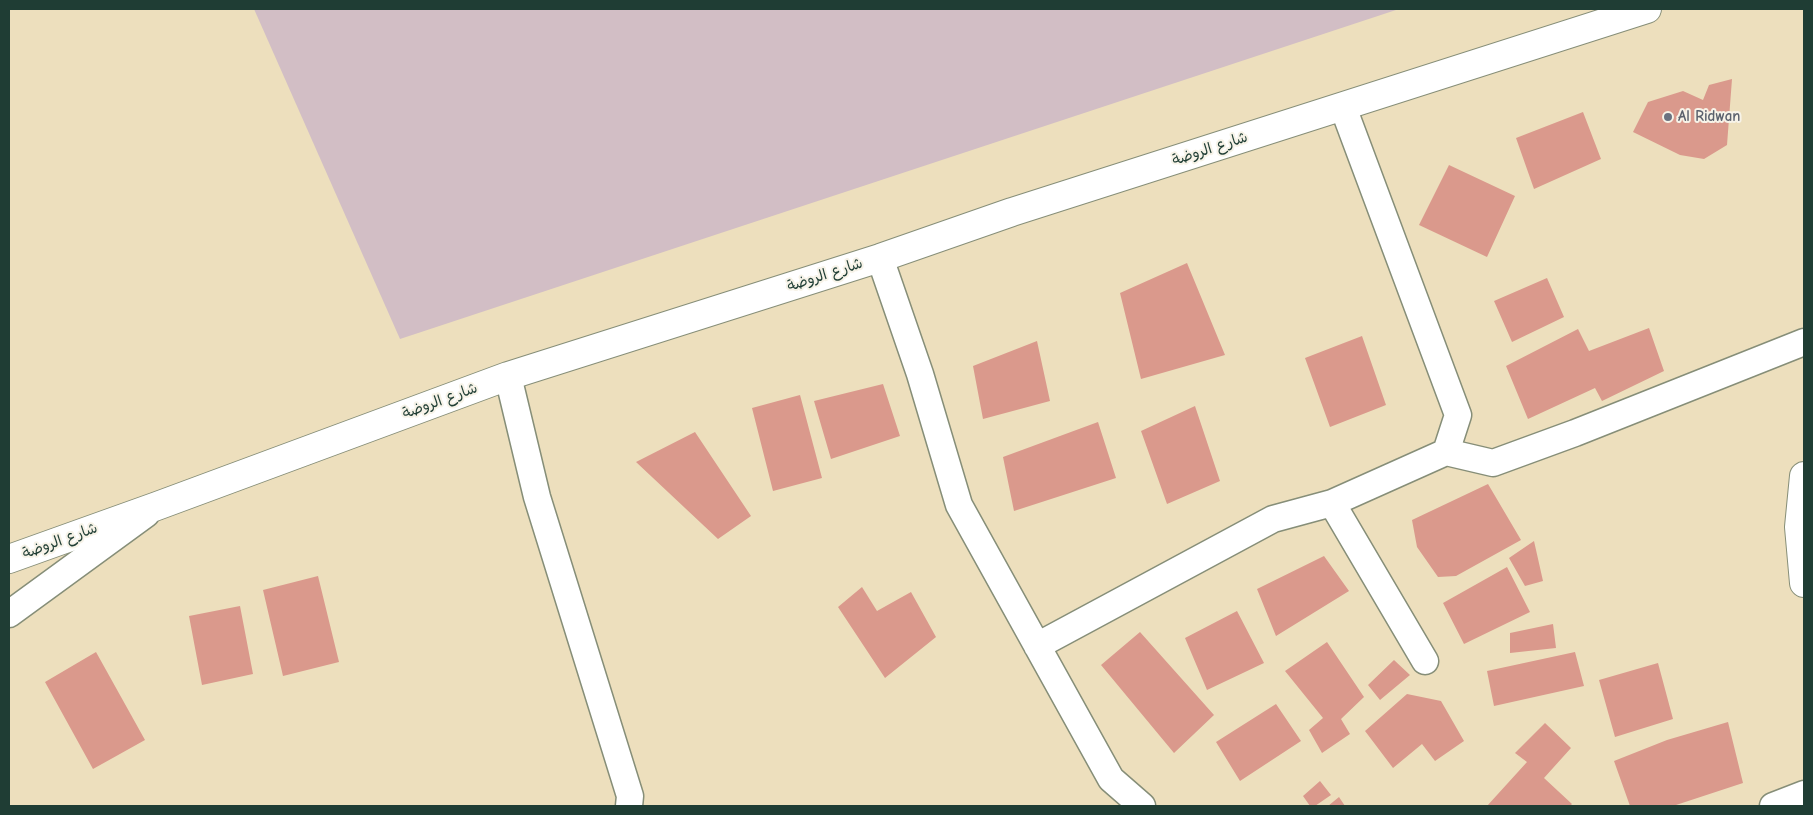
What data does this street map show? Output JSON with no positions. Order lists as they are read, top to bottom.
{
  "streets": {
    "main road": ["شارع الروضة"]
  },
  "places": ["Al Ridwan"]
}
